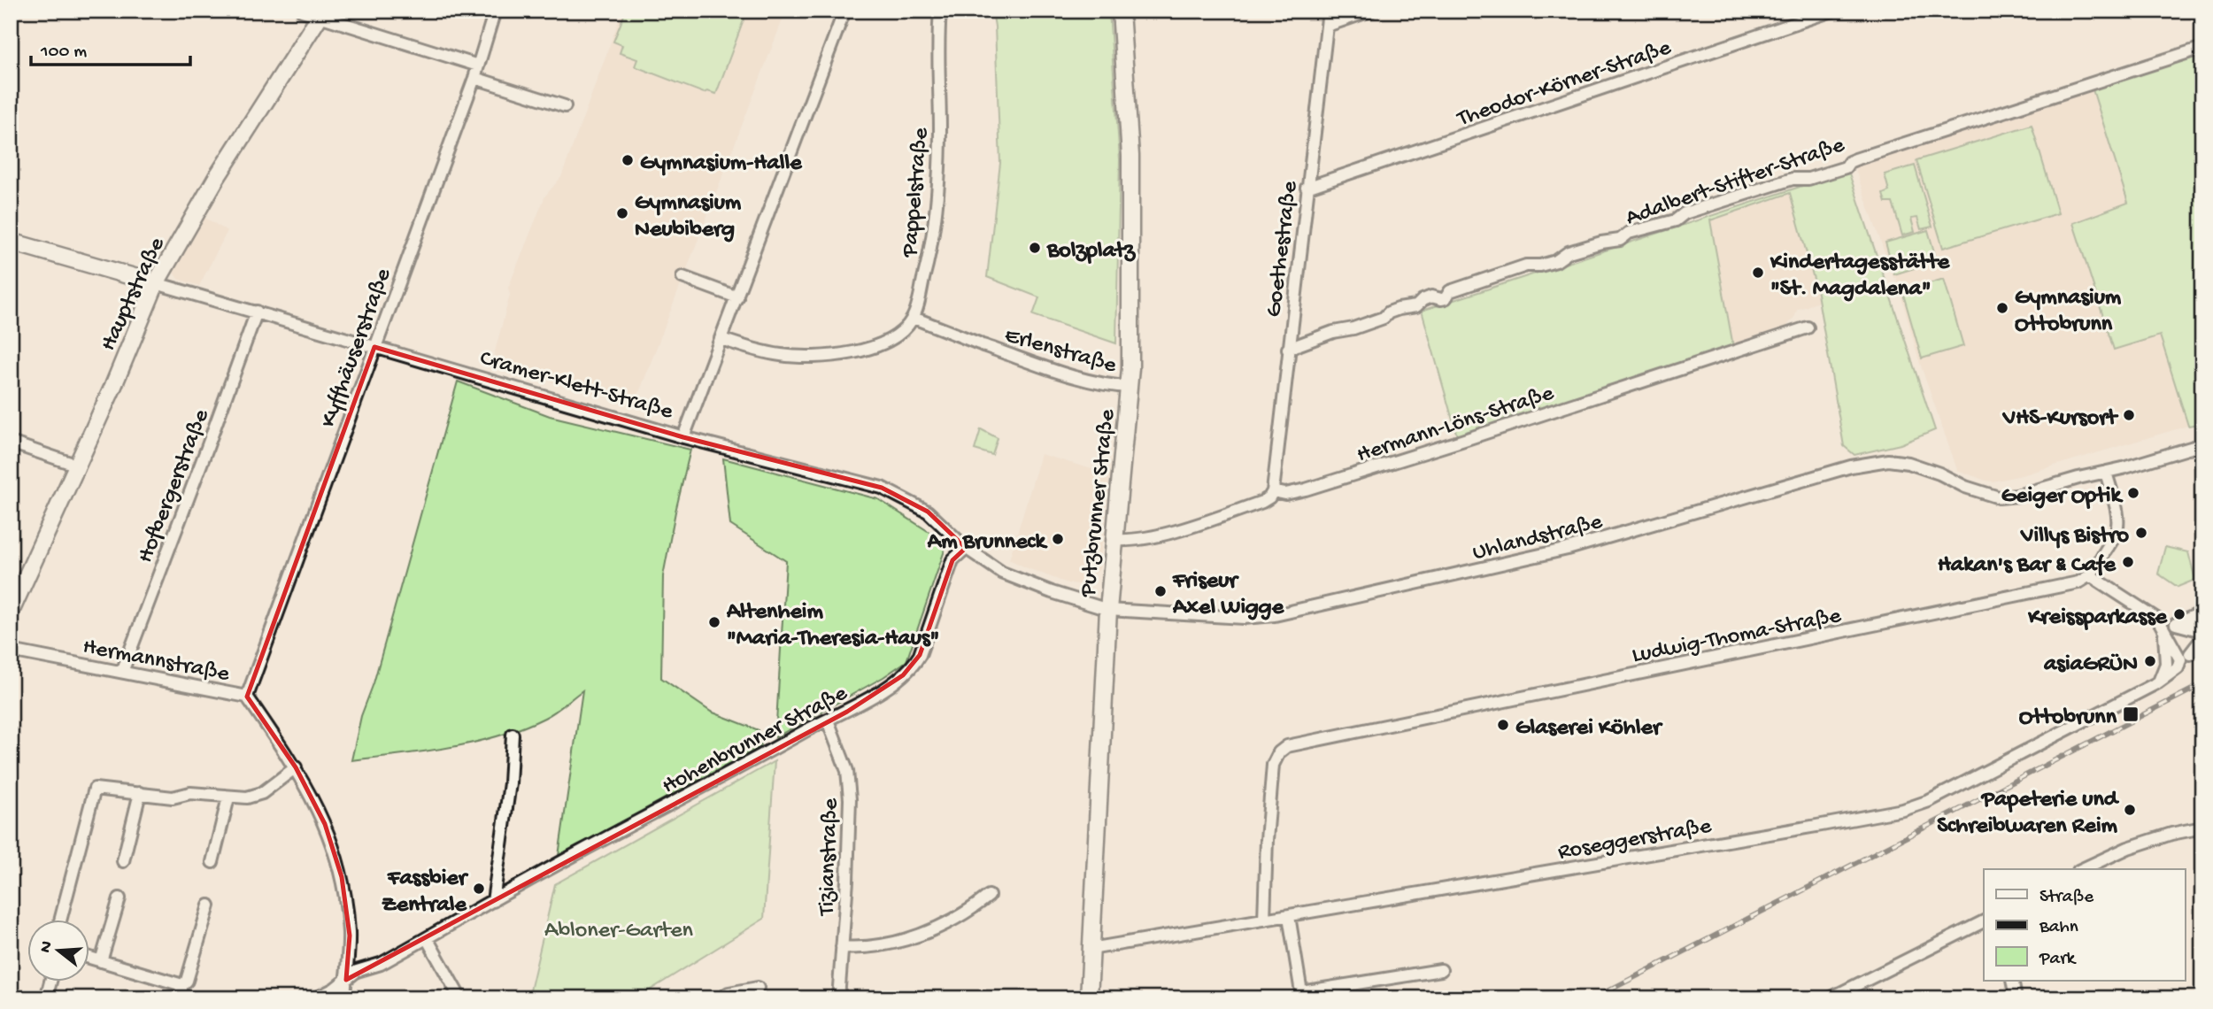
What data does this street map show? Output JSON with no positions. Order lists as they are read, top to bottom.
{
  "streets": {
    "main road": ["Hauptstraße", "Cramer-Klett-Straße", "Putzbrunner Straße"],
    "street": [
      "Theodor-Körner-Straße",
      "Adalbert-Stifter-Straße",
      "Pappelstraße",
      "Goethestraße",
      "Kyffhäuserstraße",
      "Erlenstraße",
      "Hermann-Löns-Straße",
      "Hofbergerstraße",
      "Uhlandstraße",
      "Ludwig-Thoma-Straße",
      "Hermannstraße",
      "Hohenbrunner Straße",
      "Roseggerstraße",
      "Tizianstraße"
    ]
  },
  "crossings": [
    ["Theodor-Körner-Straße", "Goethestraße"],
    ["Adalbert-Stifter-Straße", "Goethestraße"],
    ["Pappelstraße", "Erlenstraße"],
    ["Goethestraße", "Hermann-Löns-Straße"],
    ["Hauptstraße", "Cramer-Klett-Straße"],
    ["Kyffhäuserstraße", "Cramer-Klett-Straße"],
    ["Kyffhäuserstraße", "Hermannstraße"],
    ["Erlenstraße", "Putzbrunner Straße"],
    ["Cramer-Klett-Straße", "Hofbergerstraße"],
    ["Cramer-Klett-Straße", "Putzbrunner Straße"],
    ["Cramer-Klett-Straße", "Uhlandstraße"],
    ["Cramer-Klett-Straße", "Hohenbrunner Straße"],
    ["Hermann-Löns-Straße", "Putzbrunner Straße"],
    ["Hofbergerstraße", "Hermannstraße"],
    ["Putzbrunner Straße", "Uhlandstraße"],
    ["Putzbrunner Straße", "Roseggerstraße"],
    ["Ludwig-Thoma-Straße", "Roseggerstraße"],
    ["Hermannstraße", "Hohenbrunner Straße"],
    ["Hohenbrunner Straße", "Tizianstraße"]
  ],
  "parks": ["Abloner-Garten"],
  "places": {
    "other": [
      "Gymnasium-Halle",
      "Gymnasium Neubiberg",
      "Bolzplatz",
      "Kindertagesstätte \"St. Magdalena\"",
      "Gymnasium Ottobrunn",
      "VHS-Kursort",
      "Geiger Optik",
      "Villys Bistro",
      "Am Brunneck",
      "Hakan's Bar & Cafe",
      "Friseur Axel Wigge",
      "Kreissparkasse",
      "Altenheim \"Maria-Theresia-Haus\"",
      "asiaGRÜN",
      "Glaserei Köhler",
      "Papeterie und Schreibwaren Reim",
      "Fassbier Zentrale"
    ],
    "transit": ["Ottobrunn"]
  },
  "legend": ["Straße", "Bahn", "Park"],
  "scale_bar": "100 m",
  "north": "left"
}
